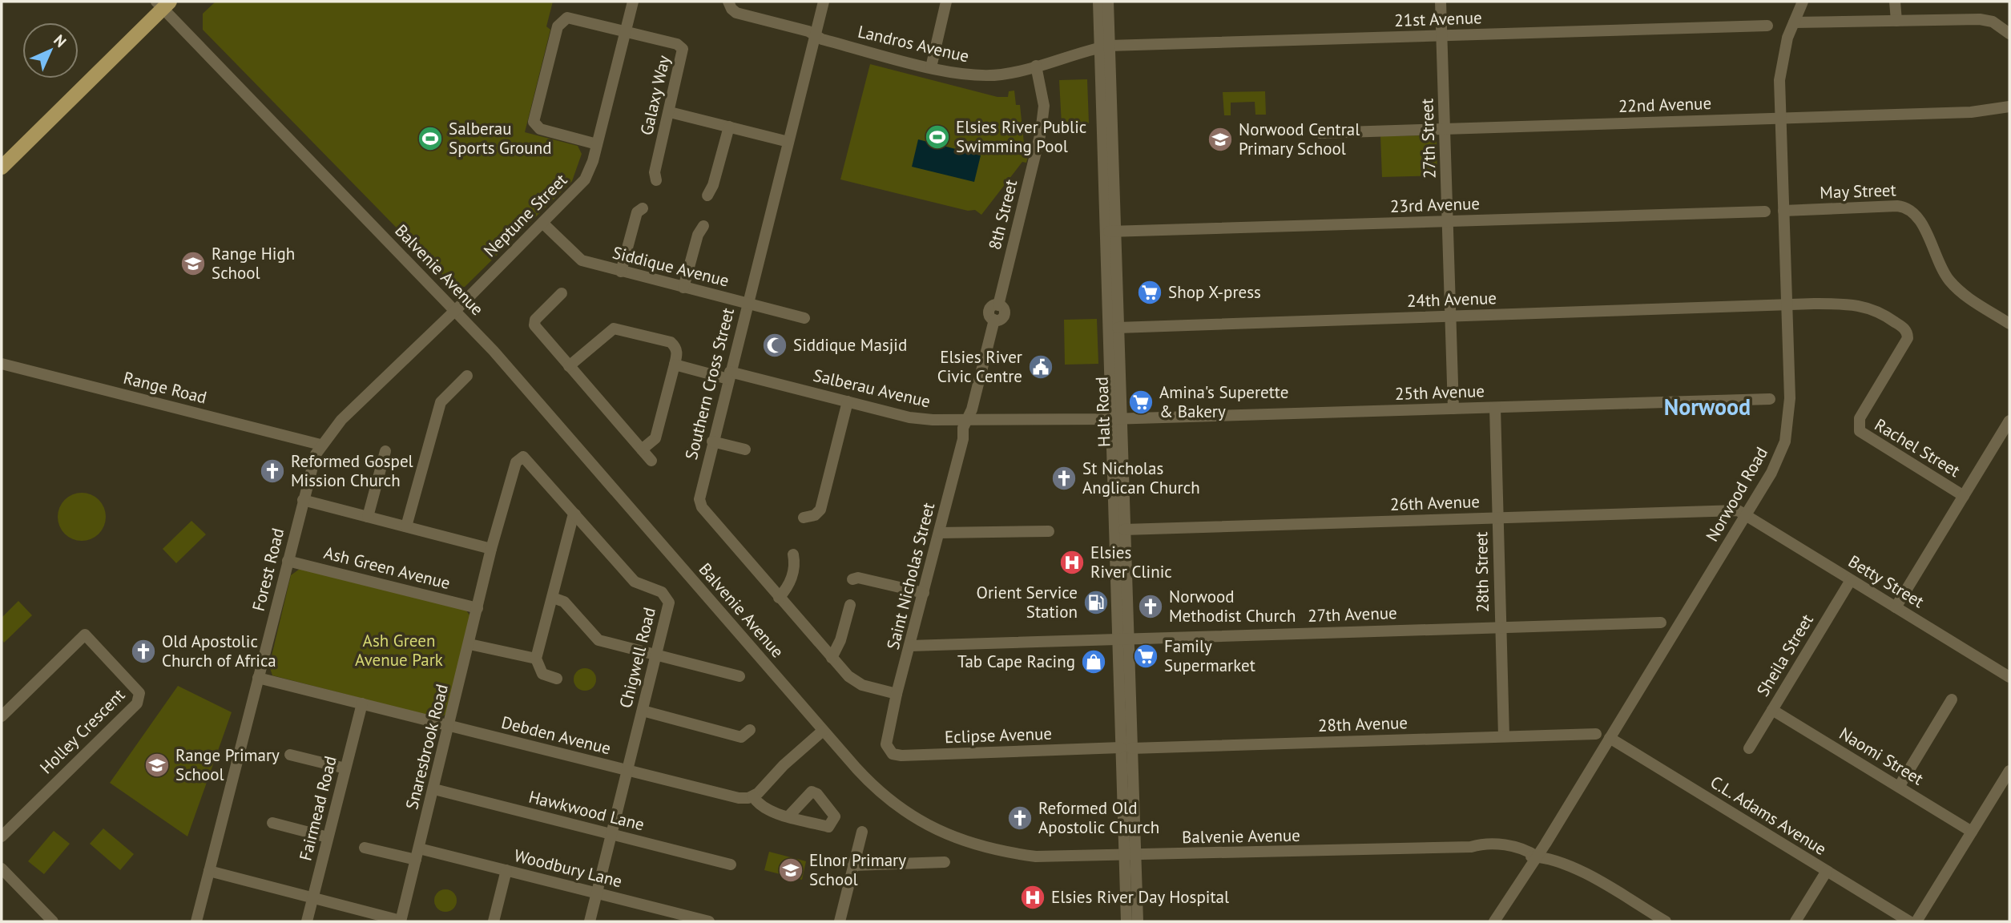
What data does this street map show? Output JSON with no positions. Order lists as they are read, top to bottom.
{
  "streets": {
    "street": [
      "21st Avenue",
      "Landros Avenue",
      "Galaxy Way",
      "22nd Avenue",
      "27th Street",
      "May Street",
      "23rd Avenue",
      "8th Street",
      "Neptune Street",
      "Siddique Avenue",
      "Balvenie Avenue",
      "24th Avenue",
      "Southern Cross Street",
      "Range Road",
      "Salberau Avenue",
      "25th Avenue",
      "Halt Road",
      "Rachel Street",
      "Norwood Road",
      "26th Avenue",
      "Ash Green Avenue",
      "Forest Road",
      "28th Street",
      "Saint Nicholas Street",
      "Betty Street",
      "27th Avenue",
      "Sheila Street",
      "Chigwell Road",
      "28th Avenue",
      "Holley Crescent",
      "Debden Avenue",
      "Eclipse Avenue",
      "Snaresbrook Road",
      "Naomi Street",
      "Fairmead Road",
      "Hawkwood Lane",
      "C.L. Adams Avenue",
      "Woodbury Lane"
    ]
  },
  "crossings": [
    ["21st Avenue", "Landros Avenue"],
    ["21st Avenue", "27th Street"],
    ["21st Avenue", "Halt Road"],
    ["Landros Avenue", "8th Street"],
    ["Landros Avenue", "Southern Cross Street"],
    ["Landros Avenue", "Halt Road"],
    ["Galaxy Way", "Neptune Street"],
    ["22nd Avenue", "27th Street"],
    ["22nd Avenue", "Norwood Road"],
    ["27th Street", "23rd Avenue"],
    ["27th Street", "24th Avenue"],
    ["27th Street", "25th Avenue"],
    ["May Street", "Norwood Road"],
    ["23rd Avenue", "Halt Road"],
    ["8th Street", "Salberau Avenue"],
    ["8th Street", "Saint Nicholas Street"],
    ["Neptune Street", "Siddique Avenue"],
    ["Neptune Street", "Balvenie Avenue"],
    ["Neptune Street", "Forest Road"],
    ["Siddique Avenue", "Southern Cross Street"],
    ["Balvenie Avenue", "Halt Road"],
    ["Balvenie Avenue", "Norwood Road"],
    ["Balvenie Avenue", "Forest Road"],
    ["24th Avenue", "Halt Road"],
    ["24th Avenue", "Rachel Street"],
    ["24th Avenue", "Norwood Road"],
    ["Southern Cross Street", "Salberau Avenue"],
    ["Southern Cross Street", "Saint Nicholas Street"],
    ["Range Road", "Forest Road"],
    ["Salberau Avenue", "25th Avenue"],
    ["Salberau Avenue", "Halt Road"],
    ["Salberau Avenue", "Saint Nicholas Street"],
    ["25th Avenue", "Halt Road"],
    ["25th Avenue", "28th Street"],
    ["Halt Road", "26th Avenue"],
    ["Halt Road", "27th Avenue"],
    ["Halt Road", "28th Avenue"],
    ["Halt Road", "Eclipse Avenue"],
    ["Rachel Street", "Norwood Road"],
    ["Norwood Road", "26th Avenue"],
    ["Norwood Road", "Betty Street"],
    ["Norwood Road", "C.L. Adams Avenue"],
    ["26th Avenue", "28th Street"],
    ["26th Avenue", "Betty Street"],
    ["Ash Green Avenue", "Forest Road"],
    ["Ash Green Avenue", "Snaresbrook Road"],
    ["Forest Road", "Debden Avenue"],
    ["28th Street", "27th Avenue"],
    ["28th Street", "28th Avenue"],
    ["Saint Nicholas Street", "27th Avenue"],
    ["Saint Nicholas Street", "Eclipse Avenue"],
    ["Betty Street", "Sheila Street"],
    ["Sheila Street", "Naomi Street"],
    ["Chigwell Road", "Debden Avenue"],
    ["Chigwell Road", "Snaresbrook Road"],
    ["Chigwell Road", "Hawkwood Lane"],
    ["Chigwell Road", "Woodbury Lane"],
    ["28th Avenue", "Eclipse Avenue"],
    ["Debden Avenue", "Snaresbrook Road"],
    ["Debden Avenue", "Fairmead Road"],
    ["Snaresbrook Road", "Hawkwood Lane"],
    ["Snaresbrook Road", "Woodbury Lane"]
  ],
  "districts": ["Norwood"],
  "parks": ["Ash Green Avenue Park"],
  "places": {
    "sports": ["Elsies River Public Swimming Pool", "Salberau Sports Ground"],
    "school or university": [
      "Norwood Central Primary School",
      "Range High School",
      "Range Primary School",
      "Elnor Primary School"
    ],
    "supermarket": ["Shop X-press", "Amina's Superette & Bakery", "Family Supermarket"],
    "mosque": ["Siddique Masjid"],
    "public building": ["Elsies River Civic Centre"],
    "church": [
      "Reformed Gospel Mission Church",
      "St Nicholas Anglican Church",
      "Norwood Methodist Church",
      "Old Apostolic Church of Africa",
      "Reformed Old Apostolic Church"
    ],
    "hospital": ["Elsies River Clinic", "Elsies River Day Hospital"],
    "fuel station": ["Orient Service Station"],
    "shop": ["Tab Cape Racing"]
  },
  "north": "top right"
}
